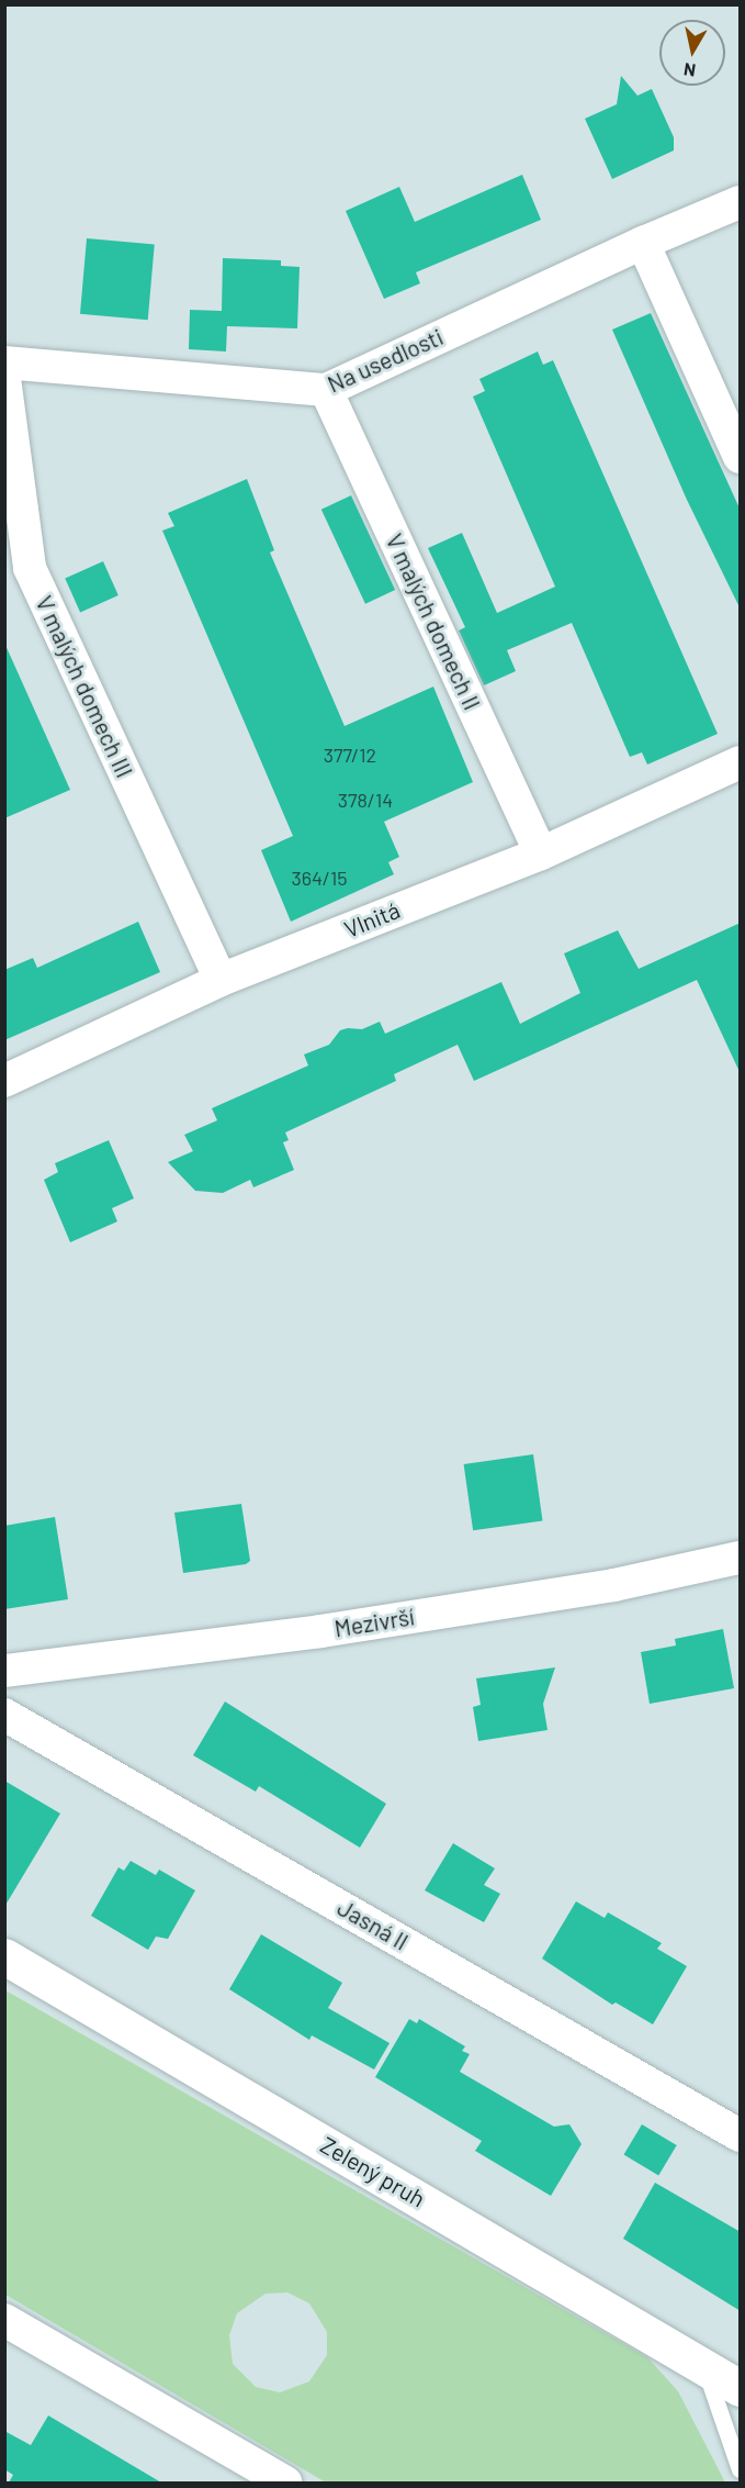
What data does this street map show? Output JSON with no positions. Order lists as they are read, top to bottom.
{
  "streets": {
    "street": [
      "Na usedlosti",
      "V malých domech II",
      "V malých domech III",
      "Vlnitá",
      "Mezivrší",
      "Jasná II",
      "Zelený pruh"
    ]
  },
  "crossings": [
    ["Na usedlosti", "V malých domech II"],
    ["V malých domech II", "Vlnitá"],
    ["V malých domech III", "Vlnitá"]
  ],
  "house_numbers": ["377/12", "378/14", "364/15"],
  "north": "bottom"
}
